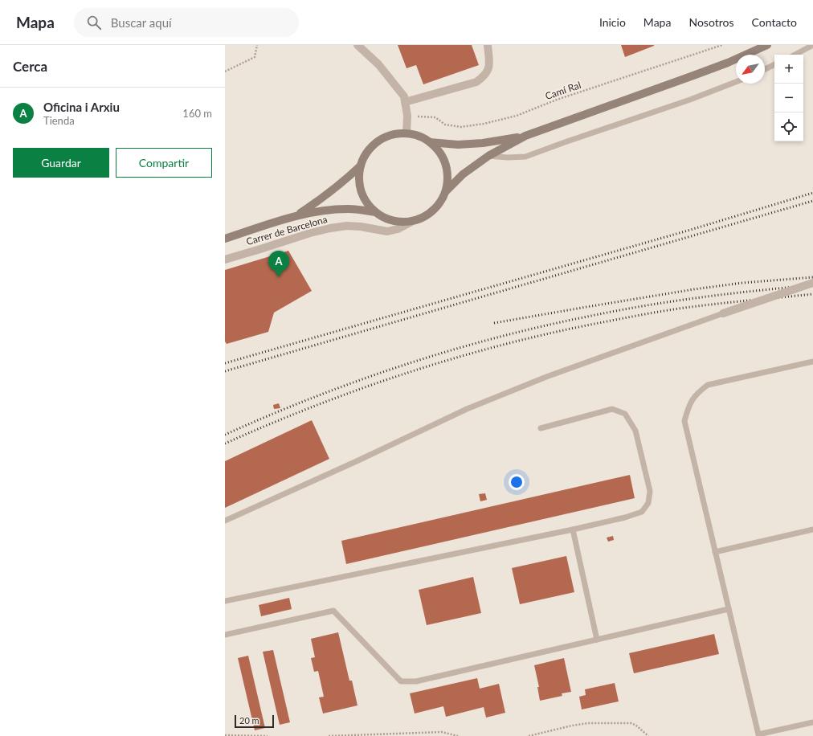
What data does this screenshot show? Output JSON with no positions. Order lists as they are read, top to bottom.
{
  "streets": {
    "main road": ["Carrer de Barcelona"],
    "path": ["Camí Ral"]
  },
  "scale_bar": "20 m",
  "north": "bottom left",
  "page": {
    "header": "Mapa",
    "search": "Buscar aquí",
    "nav": [
      "Inicio",
      "Mapa",
      "Nosotros",
      "Contacto"
    ],
    "heading": "Cerca",
    "map_buttons": ["+", "−"],
    "list": [
      {
        "mark": "A",
        "name": "Oficina i Arxiu",
        "note": "Tienda",
        "value": "160 m"
      }
    ],
    "buttons": ["Guardar", "Compartir"],
    "pins": "A",
    "scale": "20 m"
  }
}
